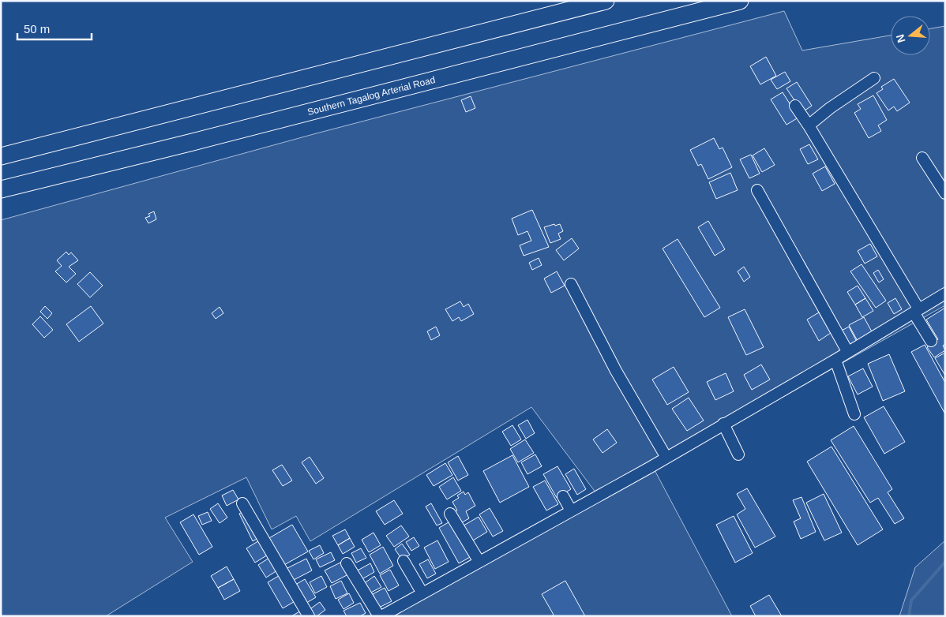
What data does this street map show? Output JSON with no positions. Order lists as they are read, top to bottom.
{
  "streets": {
    "highway": ["Southern Tagalog Arterial Road"]
  },
  "scale_bar": "50 m",
  "north": "left"
}
